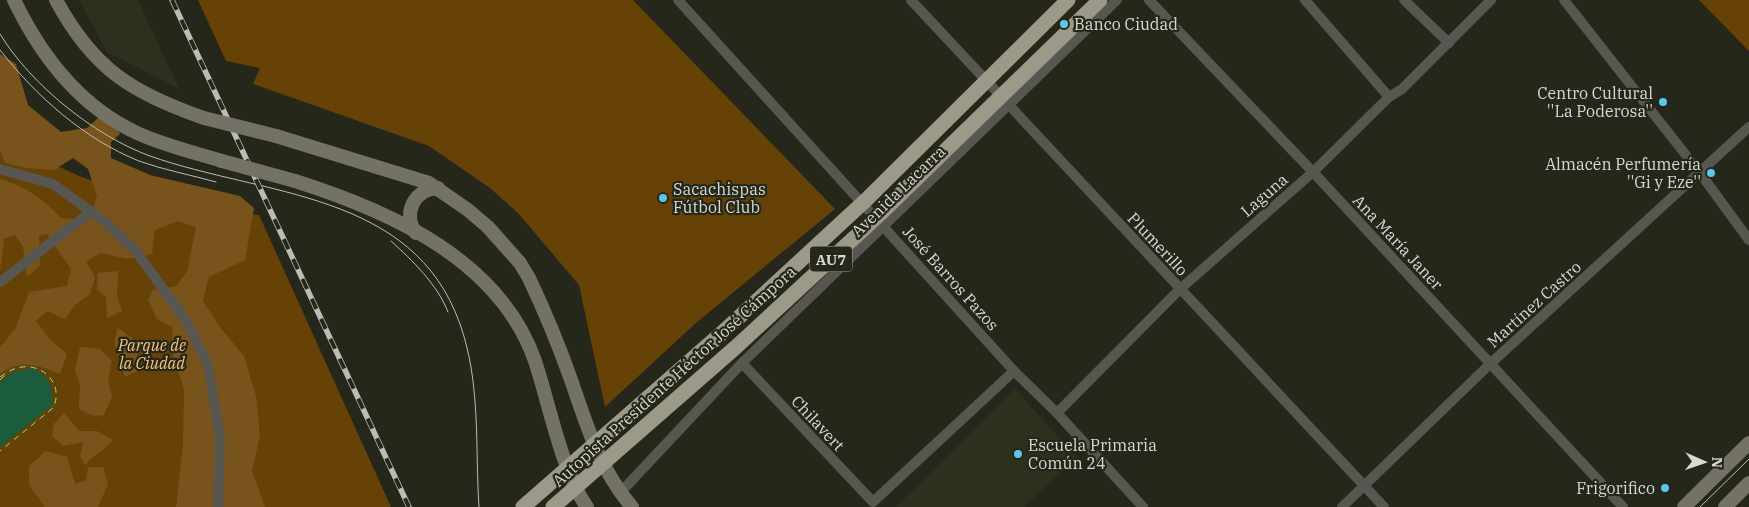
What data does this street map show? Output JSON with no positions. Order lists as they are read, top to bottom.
{
  "streets": {
    "highway": ["AU7", "Autopista Presidente Héctor José Cámpora"],
    "street": [
      "Avenida Lacarra",
      "Laguna",
      "Ana María Janer",
      "Plumerillo",
      "José Barros Pazos",
      "Martínez Castro",
      "Chilavert"
    ]
  },
  "crossings": [
    ["Avenida Lacarra", "Plumerillo"],
    ["Avenida Lacarra", "José Barros Pazos"],
    ["Avenida Lacarra", "Chilavert"],
    ["Laguna", "Ana María Janer"],
    ["Laguna", "Plumerillo"],
    ["Laguna", "José Barros Pazos"],
    ["Ana María Janer", "Martínez Castro"],
    ["Plumerillo", "Martínez Castro"],
    ["José Barros Pazos", "Chilavert"]
  ],
  "parks": ["Parque de la Ciudad"],
  "places": [
    "Banco Ciudad",
    "Centro Cultural ''La Poderosa''",
    "Almacén Perfumería ''Gi y Eze''",
    "Sacachispas Fútbol Club",
    "Escuela Primaria Común 24",
    "Frigorifico"
  ],
  "north": "right"
}
